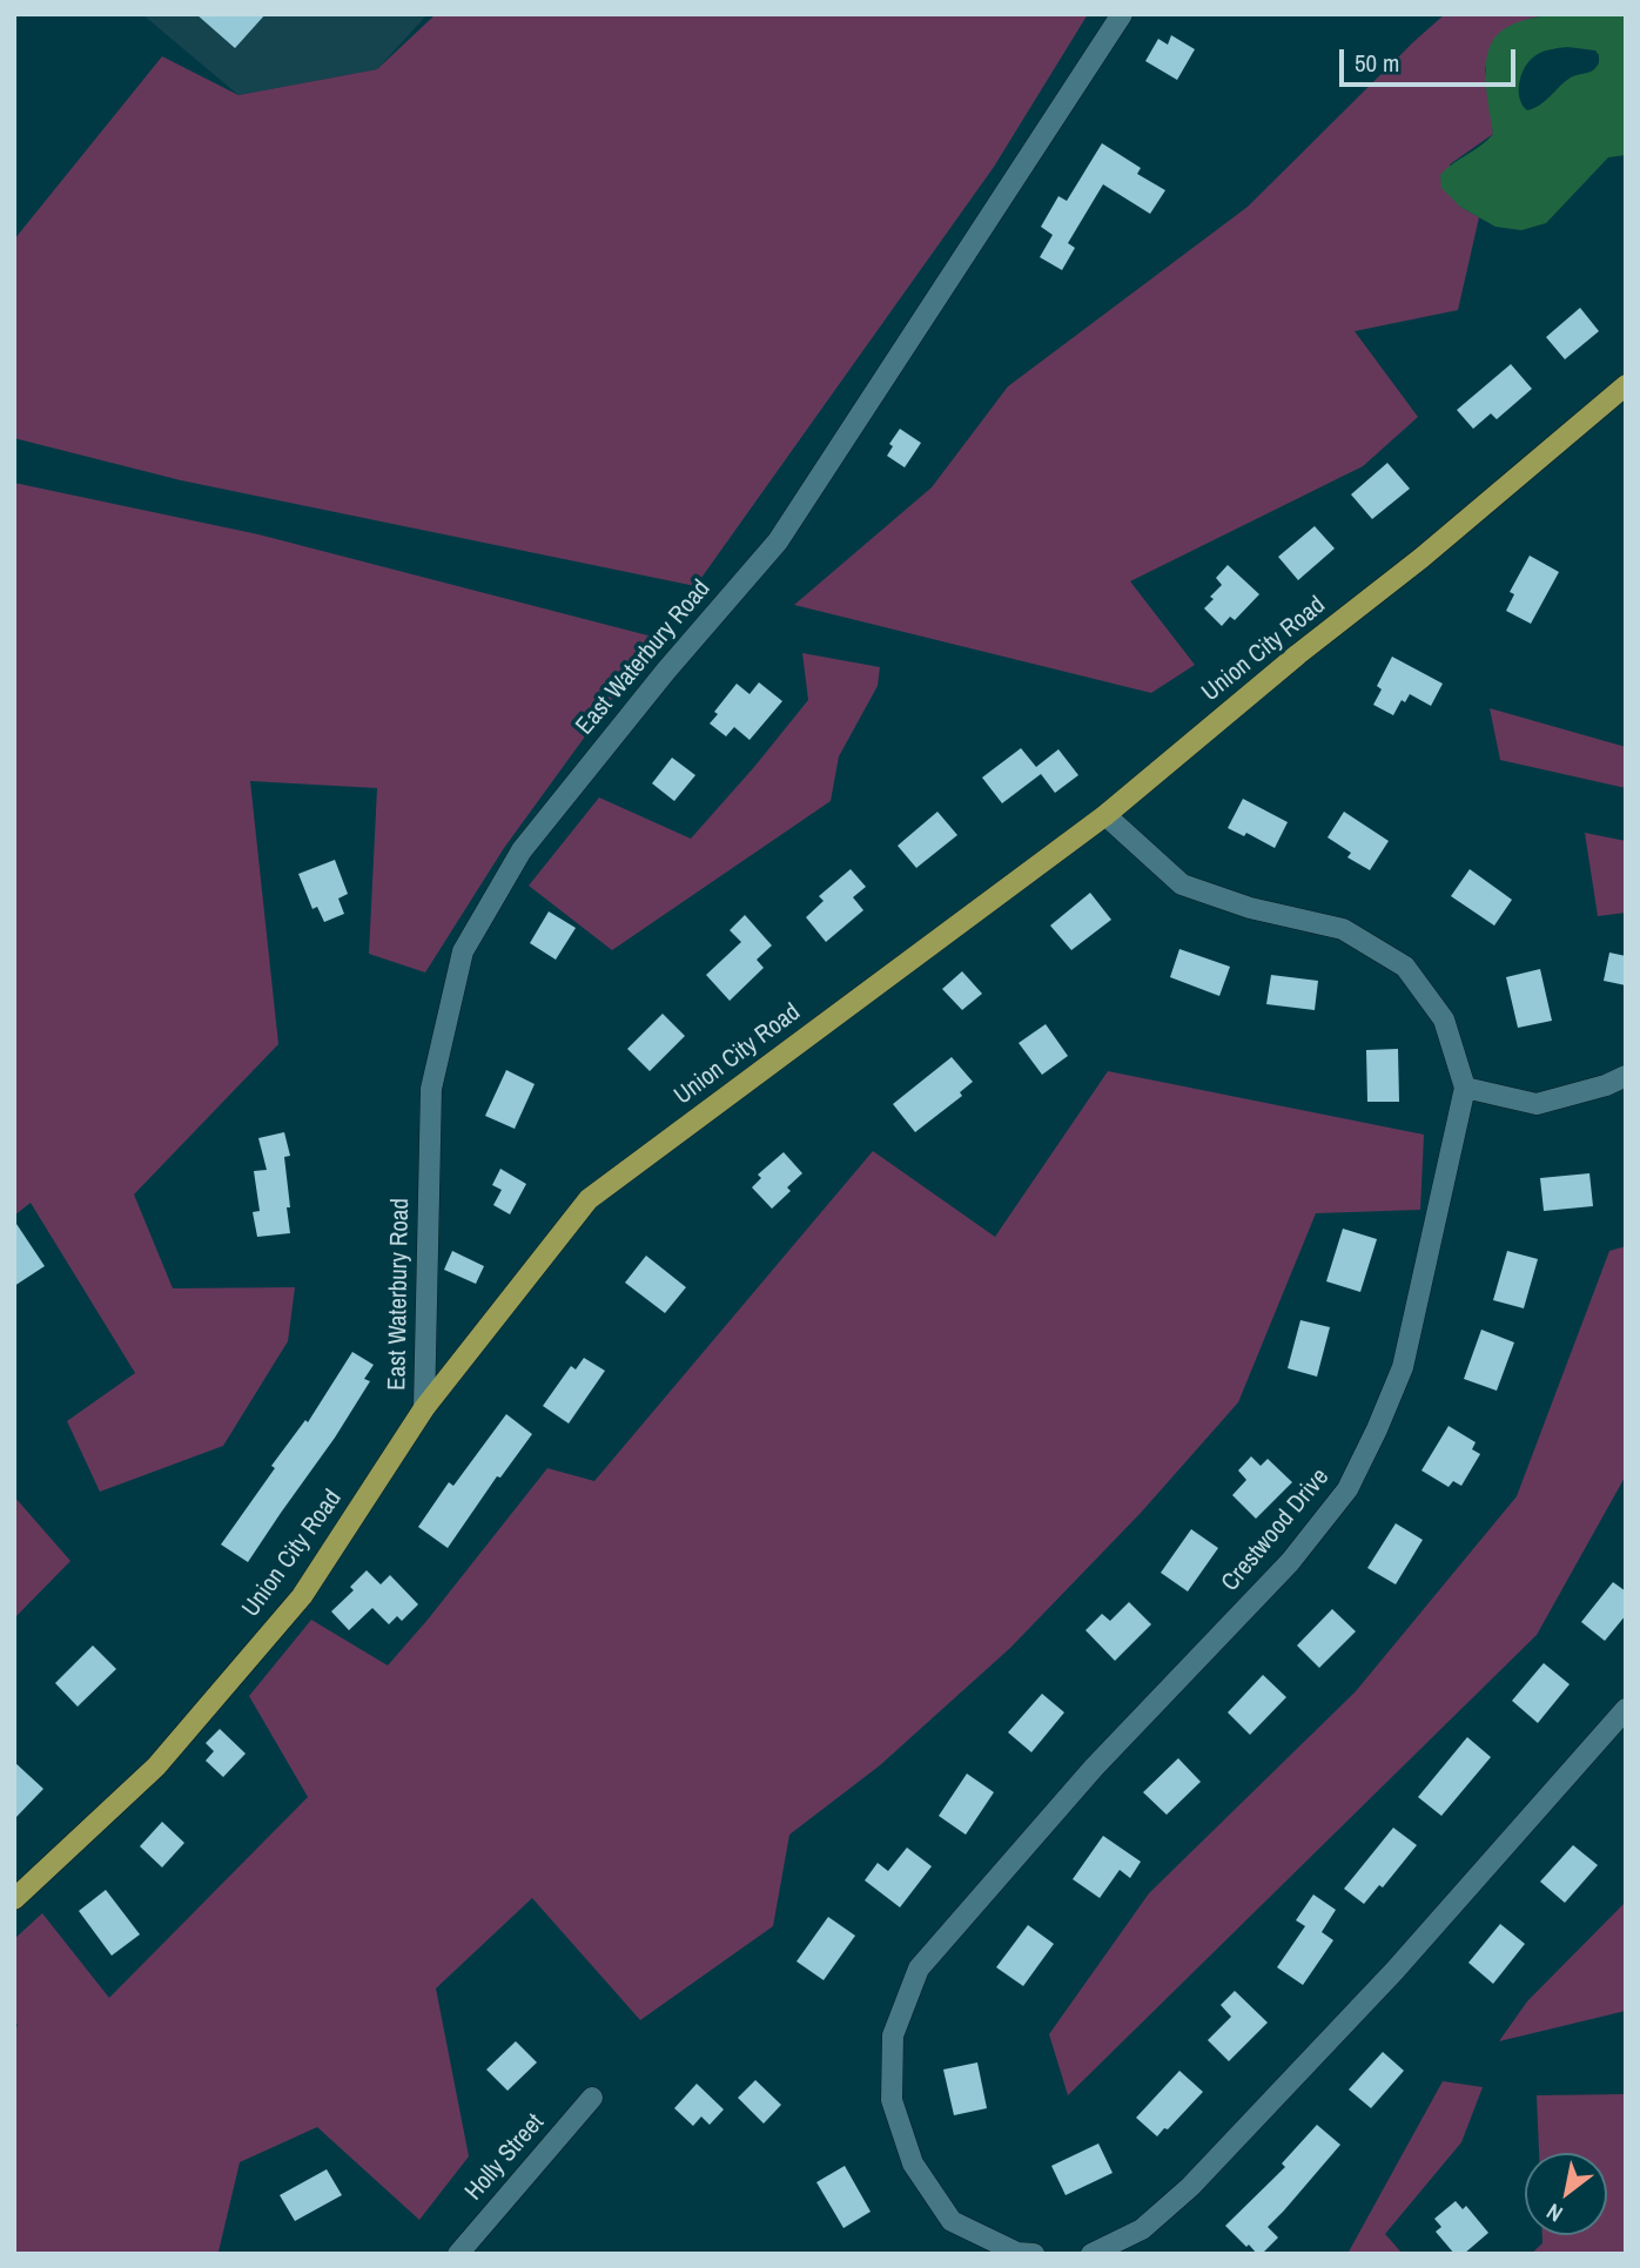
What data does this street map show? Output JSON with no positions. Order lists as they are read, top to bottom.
{
  "streets": {
    "main road": ["Union City Road"],
    "street": ["East Waterbury Road", "Crestwood Drive", "Holly Street"]
  },
  "crossings": [
    ["Union City Road", "East Waterbury Road"],
    ["Union City Road", "Crestwood Drive"]
  ],
  "scale_bar": "50 m",
  "north": "bottom left"
}
